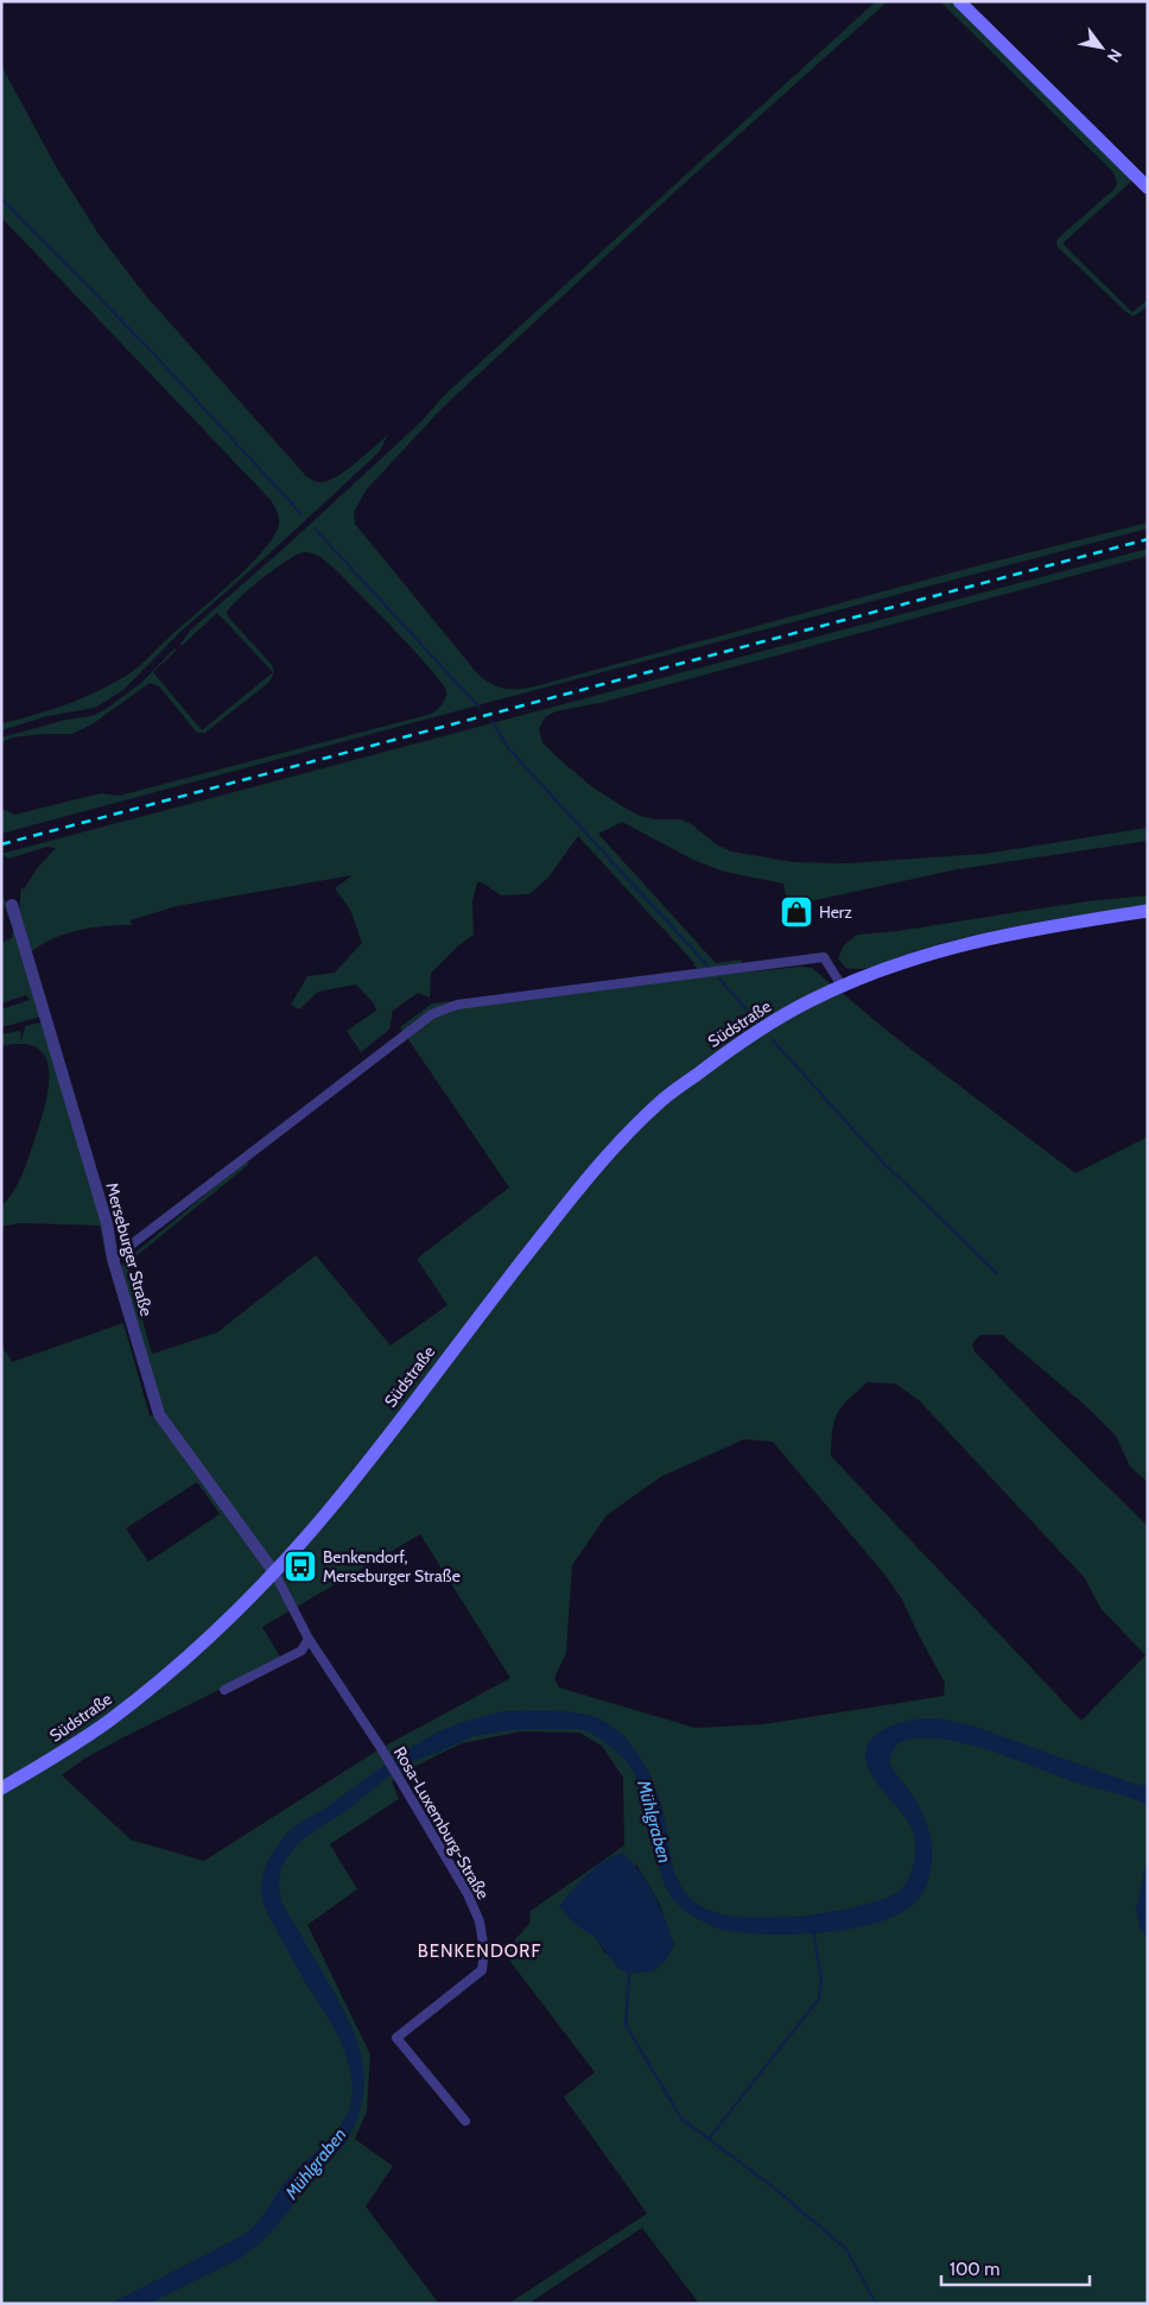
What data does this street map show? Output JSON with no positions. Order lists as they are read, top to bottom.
{
  "streets": {
    "main road": ["Südstraße"],
    "street": ["Merseburger Straße", "Rosa-Luxemburg-Straße"]
  },
  "crossings": [
    ["Südstraße", "Merseburger Straße"],
    ["Südstraße", "Rosa-Luxemburg-Straße"],
    ["Merseburger Straße", "Rosa-Luxemburg-Straße"]
  ],
  "districts": ["BENKENDORF"],
  "water": ["Mühlgraben"],
  "places": {
    "shop": ["Herz"],
    "bus stop": ["Benkendorf, Merseburger Straße"]
  },
  "scale_bar": "100 m",
  "north": "bottom right"
}
